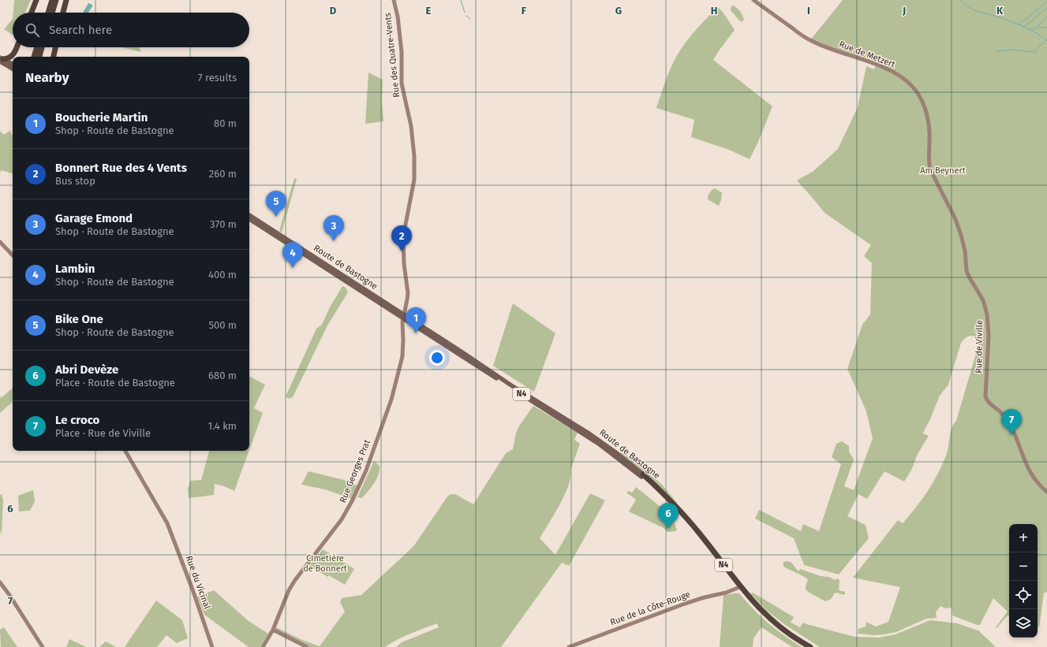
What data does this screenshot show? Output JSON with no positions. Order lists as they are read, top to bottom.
{
  "streets": {
    "highway": ["Route de Bastogne", "N4"],
    "street": [
      "Rue de Metzert",
      "Rue des Quatre-Vents",
      "Rue de Viville",
      "Rue Georges Prat",
      "Rue du Vicinal",
      "Rue de la Côte-Rouge"
    ]
  },
  "crossings": [
    ["Rue de Metzert", "Rue de Viville"],
    ["Rue des Quatre-Vents", "Route de Bastogne"],
    ["Rue des Quatre-Vents", "Rue Georges Prat"],
    ["Route de Bastogne", "Rue Georges Prat"],
    ["Route de Bastogne", "Rue de la Côte-Rouge"]
  ],
  "parks": ["Am Beynert", "Cimetière de Bonnert"],
  "page": {
    "search": "Search here",
    "heading": ["Nearby", "7 results"],
    "list": [
      {
        "mark": "1",
        "name": "Boucherie Martin",
        "note": "Shop · Route de Bastogne",
        "value": "80 m"
      },
      {
        "mark": "2",
        "name": "Bonnert Rue des 4 Vents",
        "note": "Bus stop",
        "value": "260 m"
      },
      {
        "mark": "3",
        "name": "Garage Emond",
        "note": "Shop · Route de Bastogne",
        "value": "370 m"
      },
      {
        "mark": "4",
        "name": "Lambin",
        "note": "Shop · Route de Bastogne",
        "value": "400 m"
      },
      {
        "mark": "5",
        "name": "Bike One",
        "note": "Shop · Route de Bastogne",
        "value": "500 m"
      },
      {
        "mark": "6",
        "name": "Abri Devèze",
        "note": "Place · Route de Bastogne",
        "value": "680 m"
      },
      {
        "mark": "7",
        "name": "Le croco",
        "note": "Place · Rue de Viville",
        "value": "1.4 km"
      }
    ],
    "pins": [
      "5",
      "3",
      "2",
      "4",
      "1",
      "7",
      "6"
    ],
    "map_buttons": ["+", "−"]
  },
  "grid": {
    "columns": [
      "D",
      "E",
      "F",
      "G",
      "H",
      "I",
      "J",
      "K"
    ],
    "rows": ["6", "7"]
  }
}
